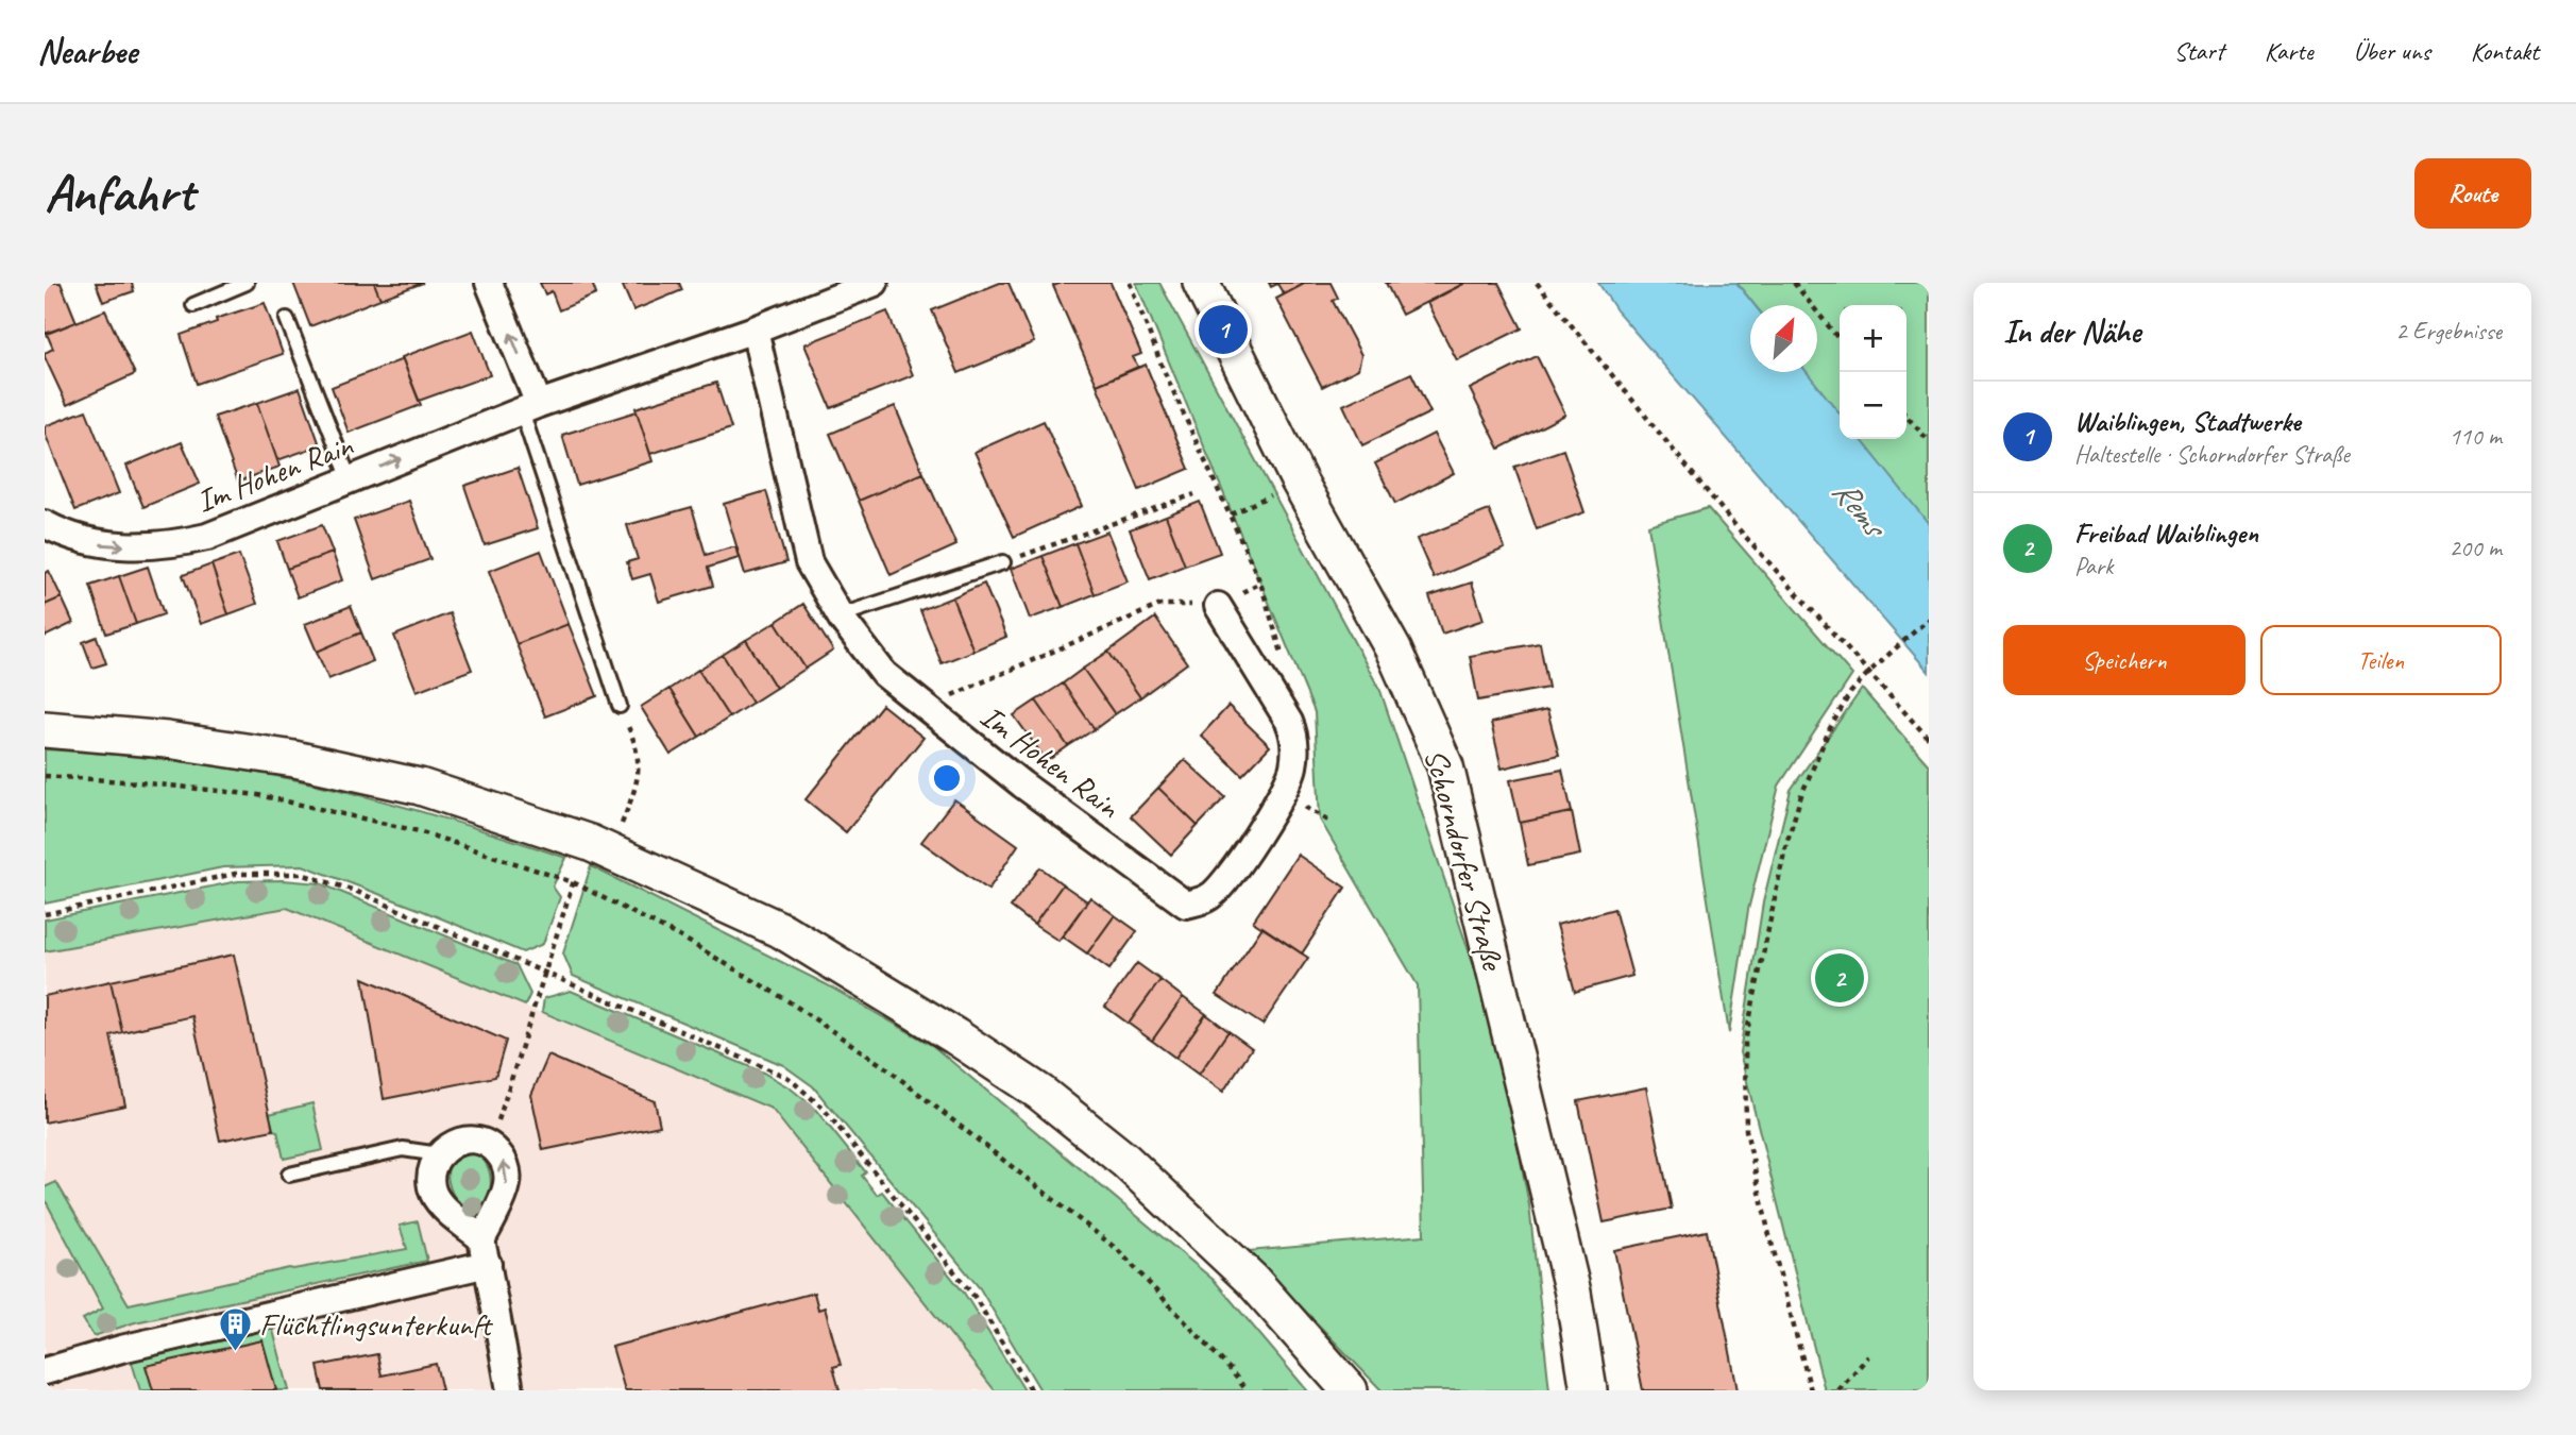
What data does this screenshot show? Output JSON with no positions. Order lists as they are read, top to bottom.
{
  "streets": {
    "main road": ["Schorndorfer Straße"],
    "street": ["Im Hohen Rain"]
  },
  "water": ["Rems"],
  "places": {
    "building": ["Flüchtlingsunterkunft"]
  },
  "north": "top right",
  "page": {
    "header": "Nearbee",
    "nav": [
      "Start",
      "Karte",
      "Über uns",
      "Kontakt"
    ],
    "buttons": [
      "Route",
      ["Speichern", "Teilen"]
    ],
    "title": "Anfahrt",
    "heading": ["In der Nähe", "2 Ergebnisse"],
    "pins": ["1", "2"],
    "map_buttons": ["+", "−"],
    "list": [
      {
        "mark": "1",
        "name": "Waiblingen, Stadtwerke",
        "note": "Haltestelle · Schorndorfer Straße",
        "value": "110 m"
      },
      {
        "mark": "2",
        "name": "Freibad Waiblingen",
        "note": "Park",
        "value": "200 m"
      }
    ]
  }
}
